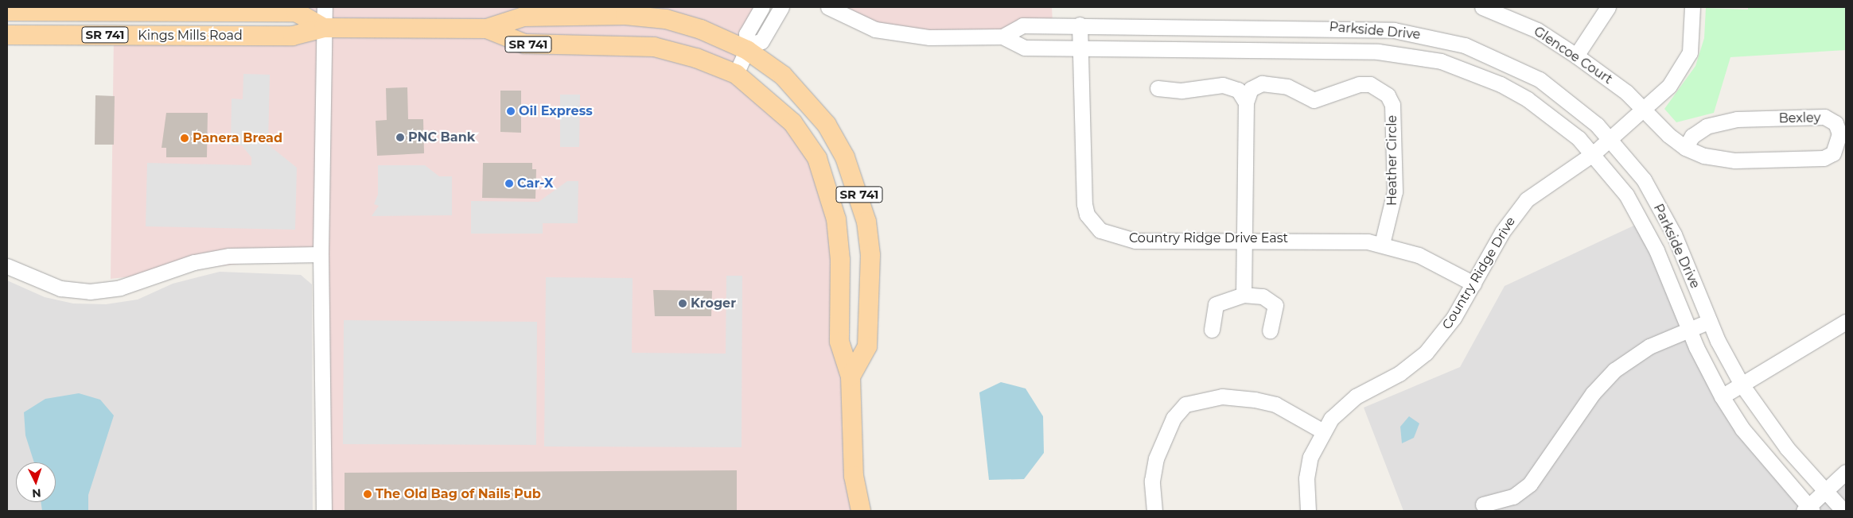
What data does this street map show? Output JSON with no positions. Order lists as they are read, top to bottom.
{
  "streets": {
    "main road": ["SR 741", "Kings Mills Road"],
    "street": [
      "Parkside Drive",
      "Glencoe Court",
      "Bexley",
      "Heather Circle",
      "Country Ridge Drive East",
      "Country Ridge Drive"
    ]
  },
  "crossings": [
    ["Parkside Drive", "Country Ridge Drive East"],
    ["Parkside Drive", "Country Ridge Drive"],
    ["SR 741", "Kings Mills Road"],
    ["Glencoe Court", "Bexley"],
    ["Glencoe Court", "Country Ridge Drive"],
    ["Bexley", "Country Ridge Drive"],
    ["Heather Circle", "Country Ridge Drive East"],
    ["Country Ridge Drive East", "Country Ridge Drive"]
  ],
  "places": [
    "Oil Express",
    "PNC Bank",
    "Panera Bread",
    "Car-X",
    "Kroger",
    "The Old Bag of Nails Pub"
  ],
  "north": "bottom"
}
